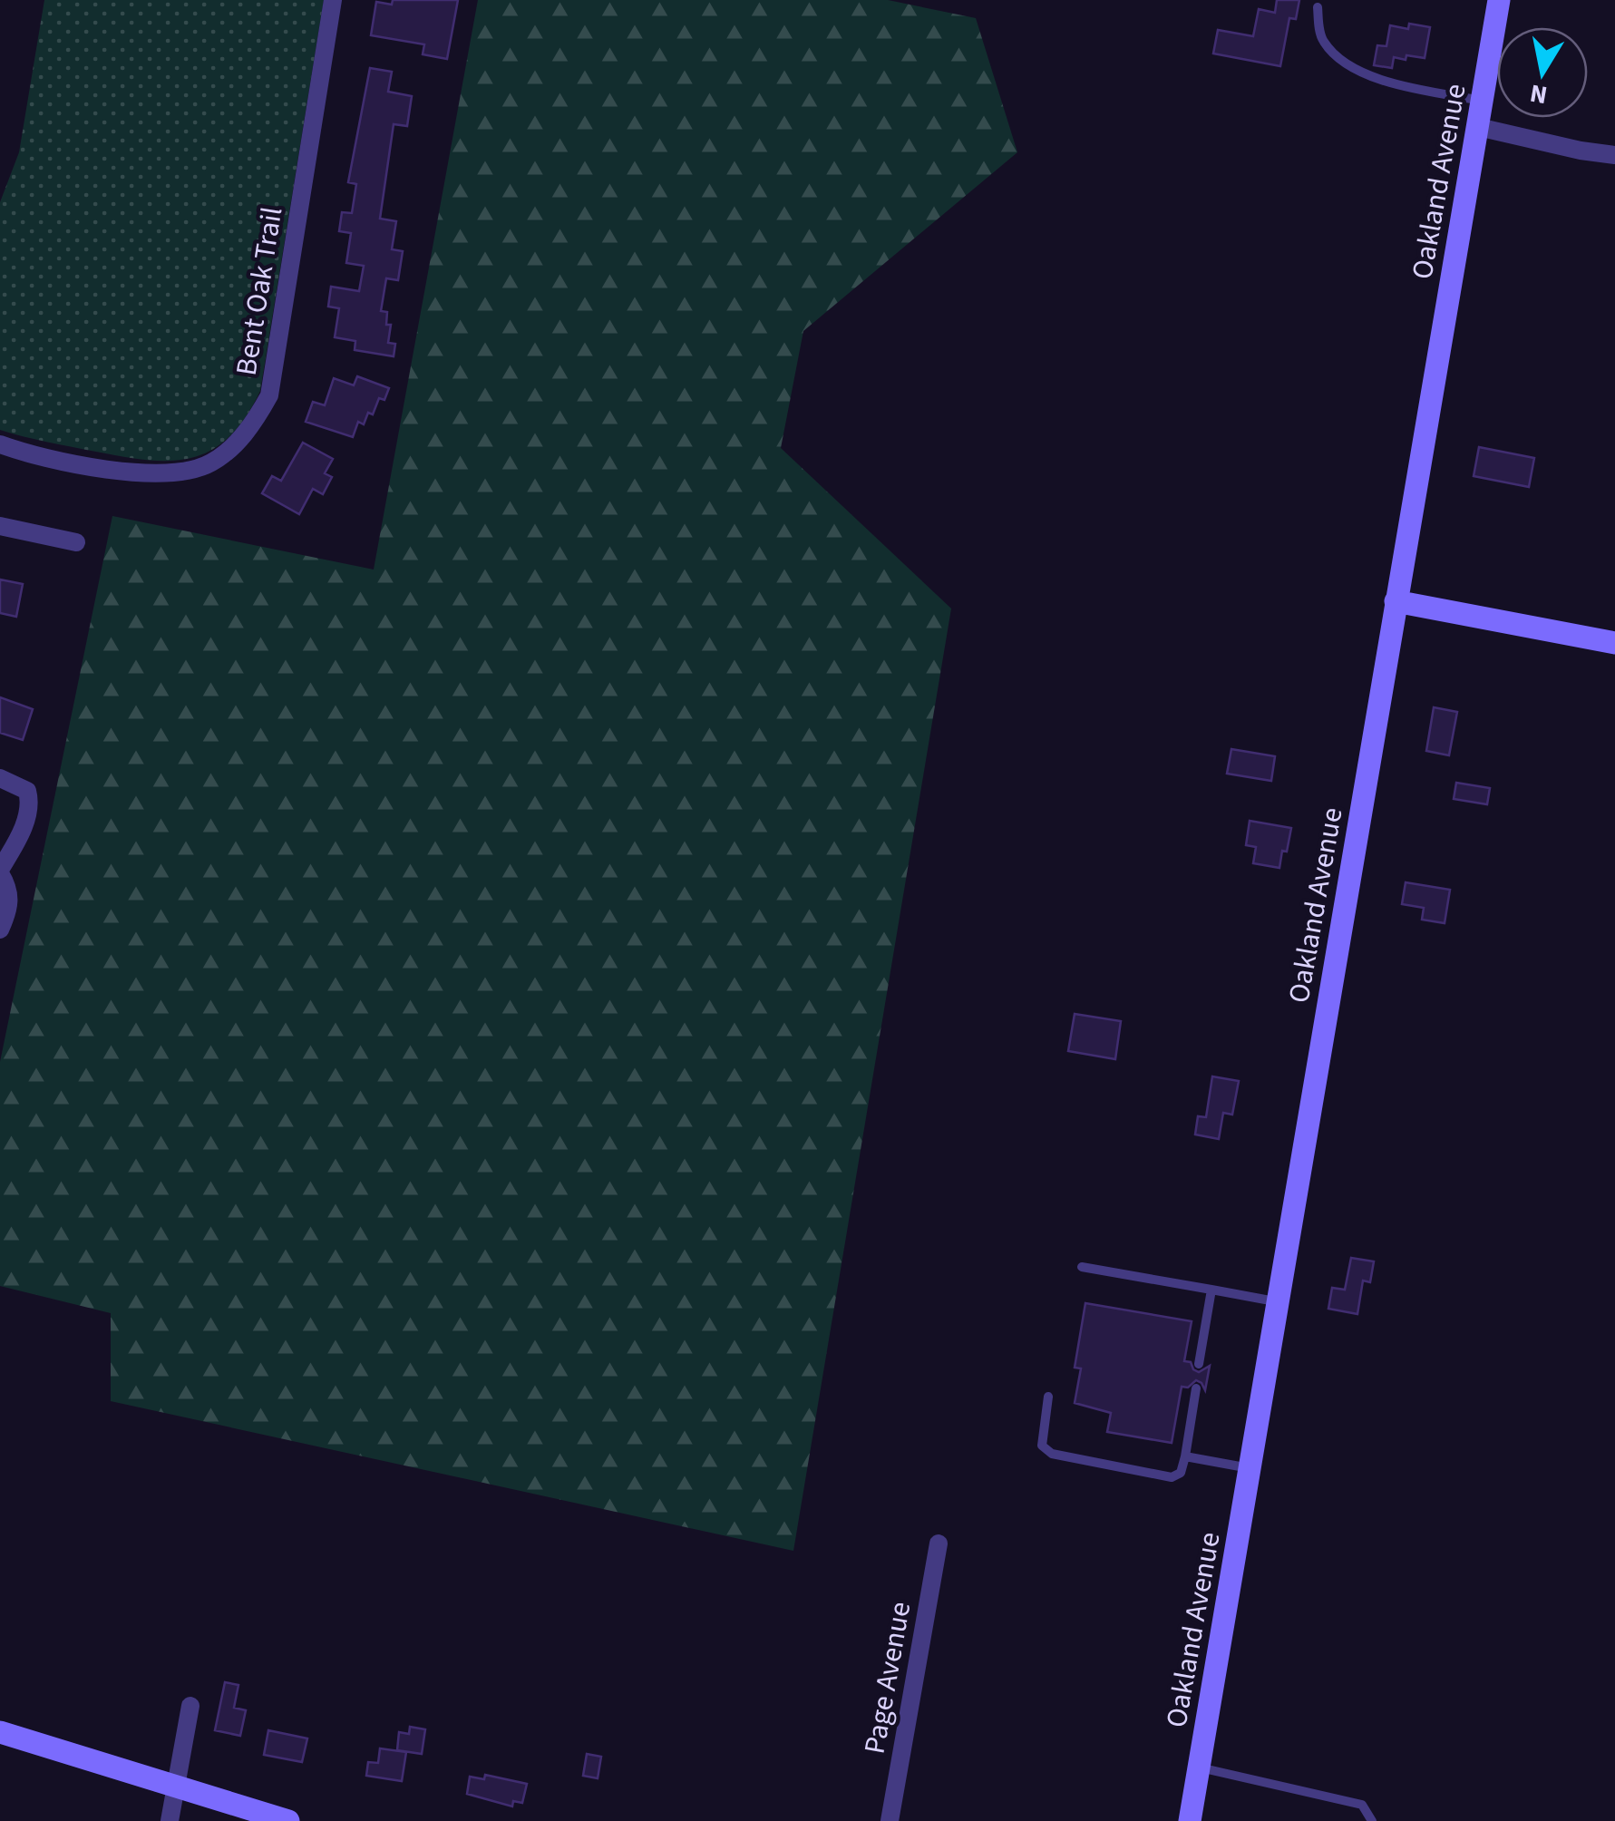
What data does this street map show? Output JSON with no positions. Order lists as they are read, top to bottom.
{
  "streets": {
    "street": ["Oakland Avenue", "Bent Oak Trail", "Page Avenue"]
  },
  "north": "bottom"
}
